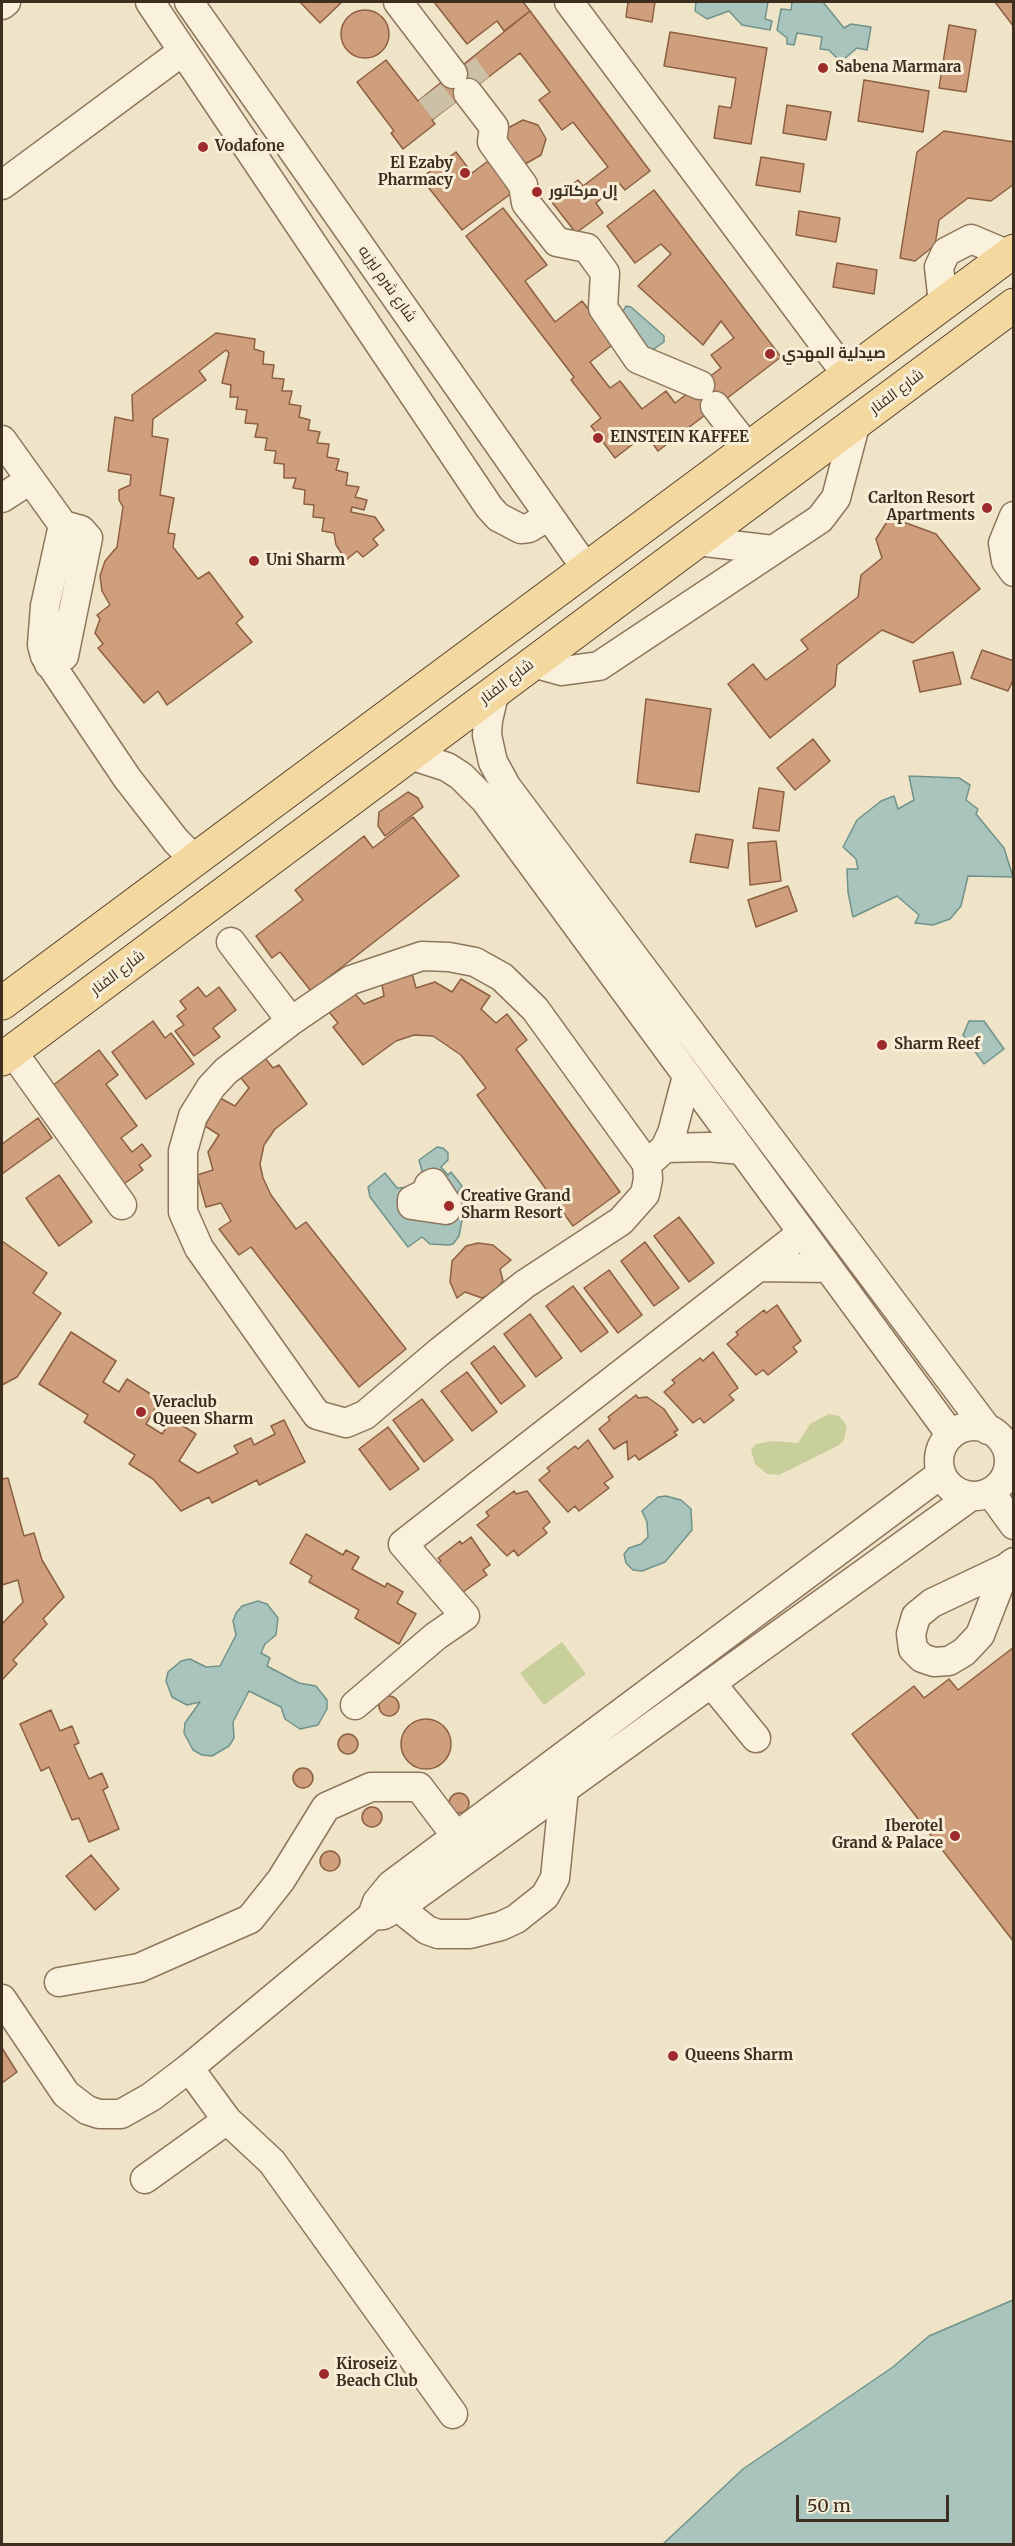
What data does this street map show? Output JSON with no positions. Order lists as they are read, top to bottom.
{
  "streets": {
    "main road": ["شارع الفنار"],
    "street": ["شارع شرم ليزيه"]
  },
  "places": [
    "Sabena Marmara",
    "Vodafone",
    "El Ezaby Pharmacy",
    "إل مركاتور",
    "صيدلية المهدي",
    "EINSTEIN KAFFEE",
    "Carlton Resort Apartments",
    "Uni Sharm",
    "Sharm Reef",
    "Creative Grand Sharm Resort",
    "Veraclub Queen Sharm",
    "Iberotel Grand & Palace",
    "Queens Sharm",
    "Kiroseiz Beach Club"
  ],
  "scale_bar": "50 m"
}
